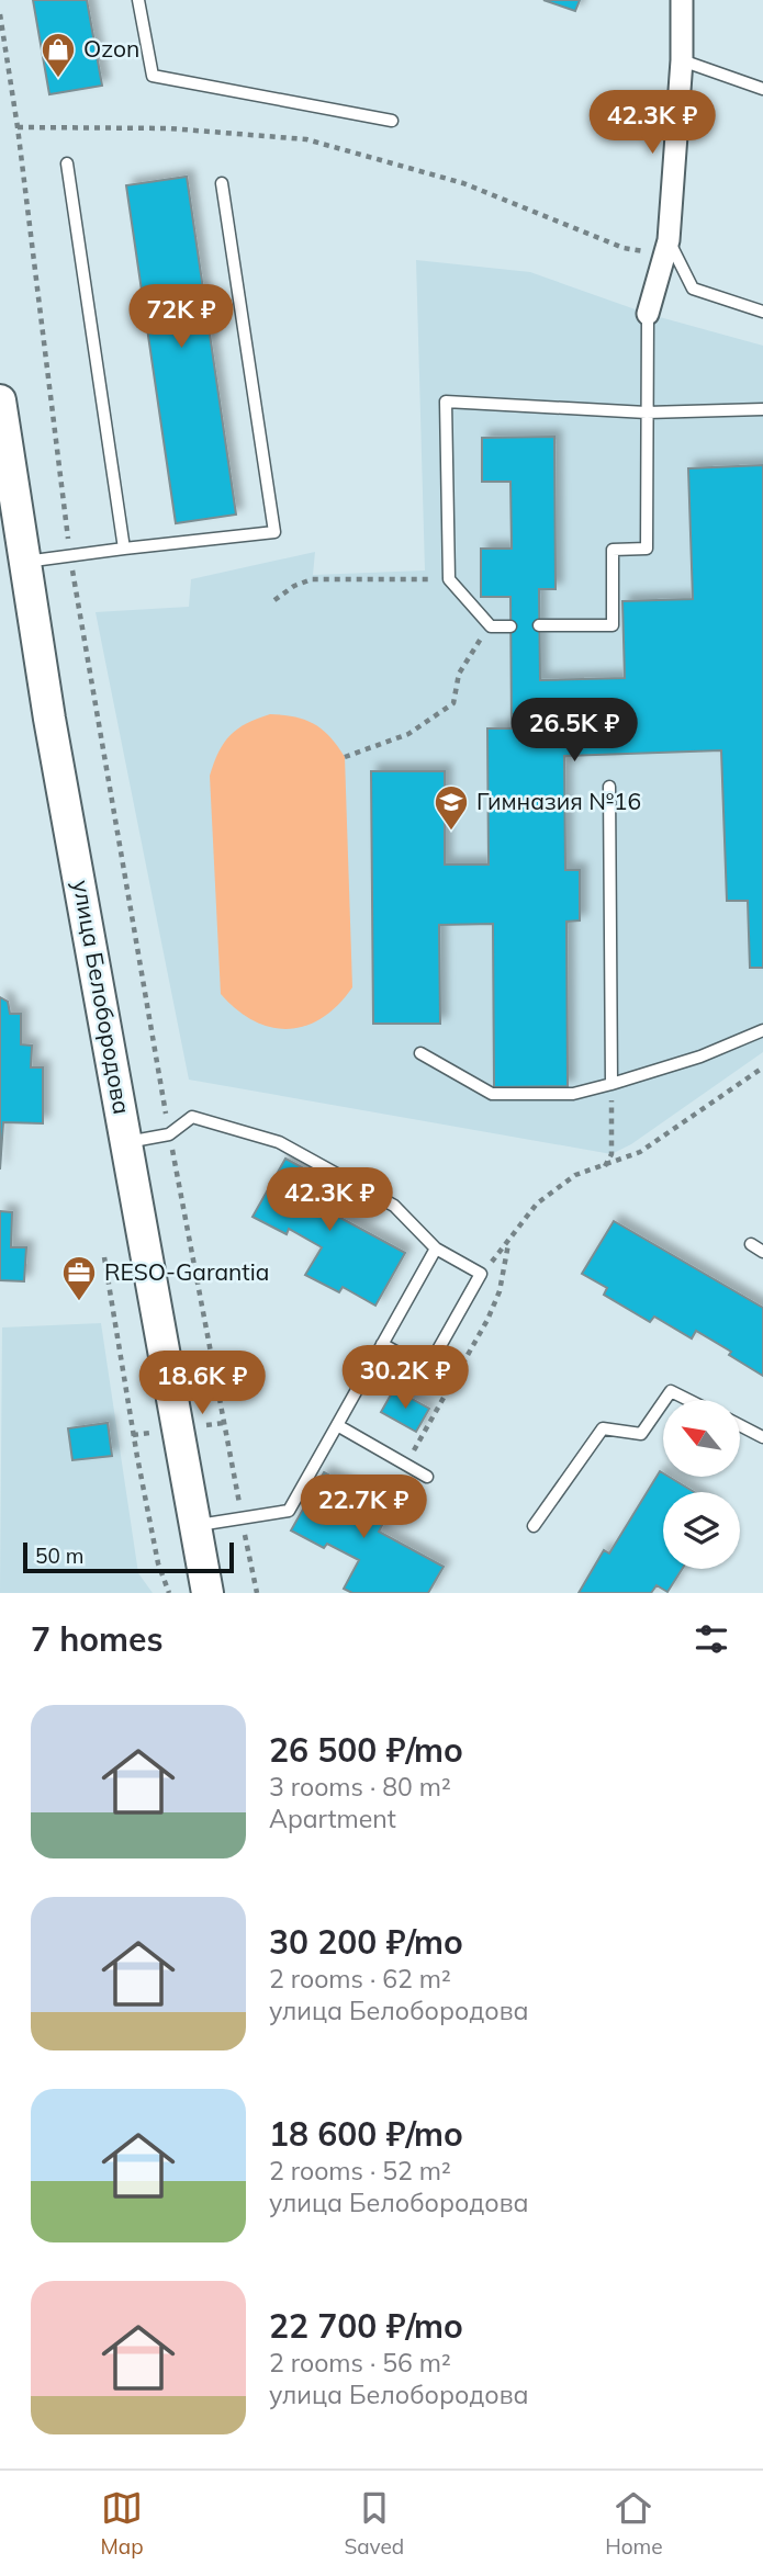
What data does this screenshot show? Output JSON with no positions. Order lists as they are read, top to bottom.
{
  "streets": {
    "street": ["улица Белобородова"]
  },
  "places": {
    "shop": ["Ozon"],
    "school or university": ["Гимназия №16"],
    "office": ["RESO-Garantia"]
  },
  "scale_bar": "50 m",
  "north": "top left",
  "page": {
    "price": [
      "42.3K ₽",
      "72K ₽",
      "26.5K ₽",
      "42.3K ₽",
      "30.2K ₽",
      "18.6K ₽",
      "22.7K ₽"
    ],
    "scale": "50 m",
    "heading": "7 homes",
    "list": [
      {
        "name": "26 500 ₽/mo",
        "note": "3 rooms · 80 m² · Apartment"
      },
      {
        "name": "30 200 ₽/mo",
        "note": "2 rooms · 62 m² · улица Белобородова"
      },
      {
        "name": "18 600 ₽/mo",
        "note": "2 rooms · 52 m² · улица Белобородова"
      },
      {
        "name": "22 700 ₽/mo",
        "note": "2 rooms · 56 m² · улица Белобородова"
      }
    ],
    "tabs": ["Map", "Saved", "Home"]
  }
}
